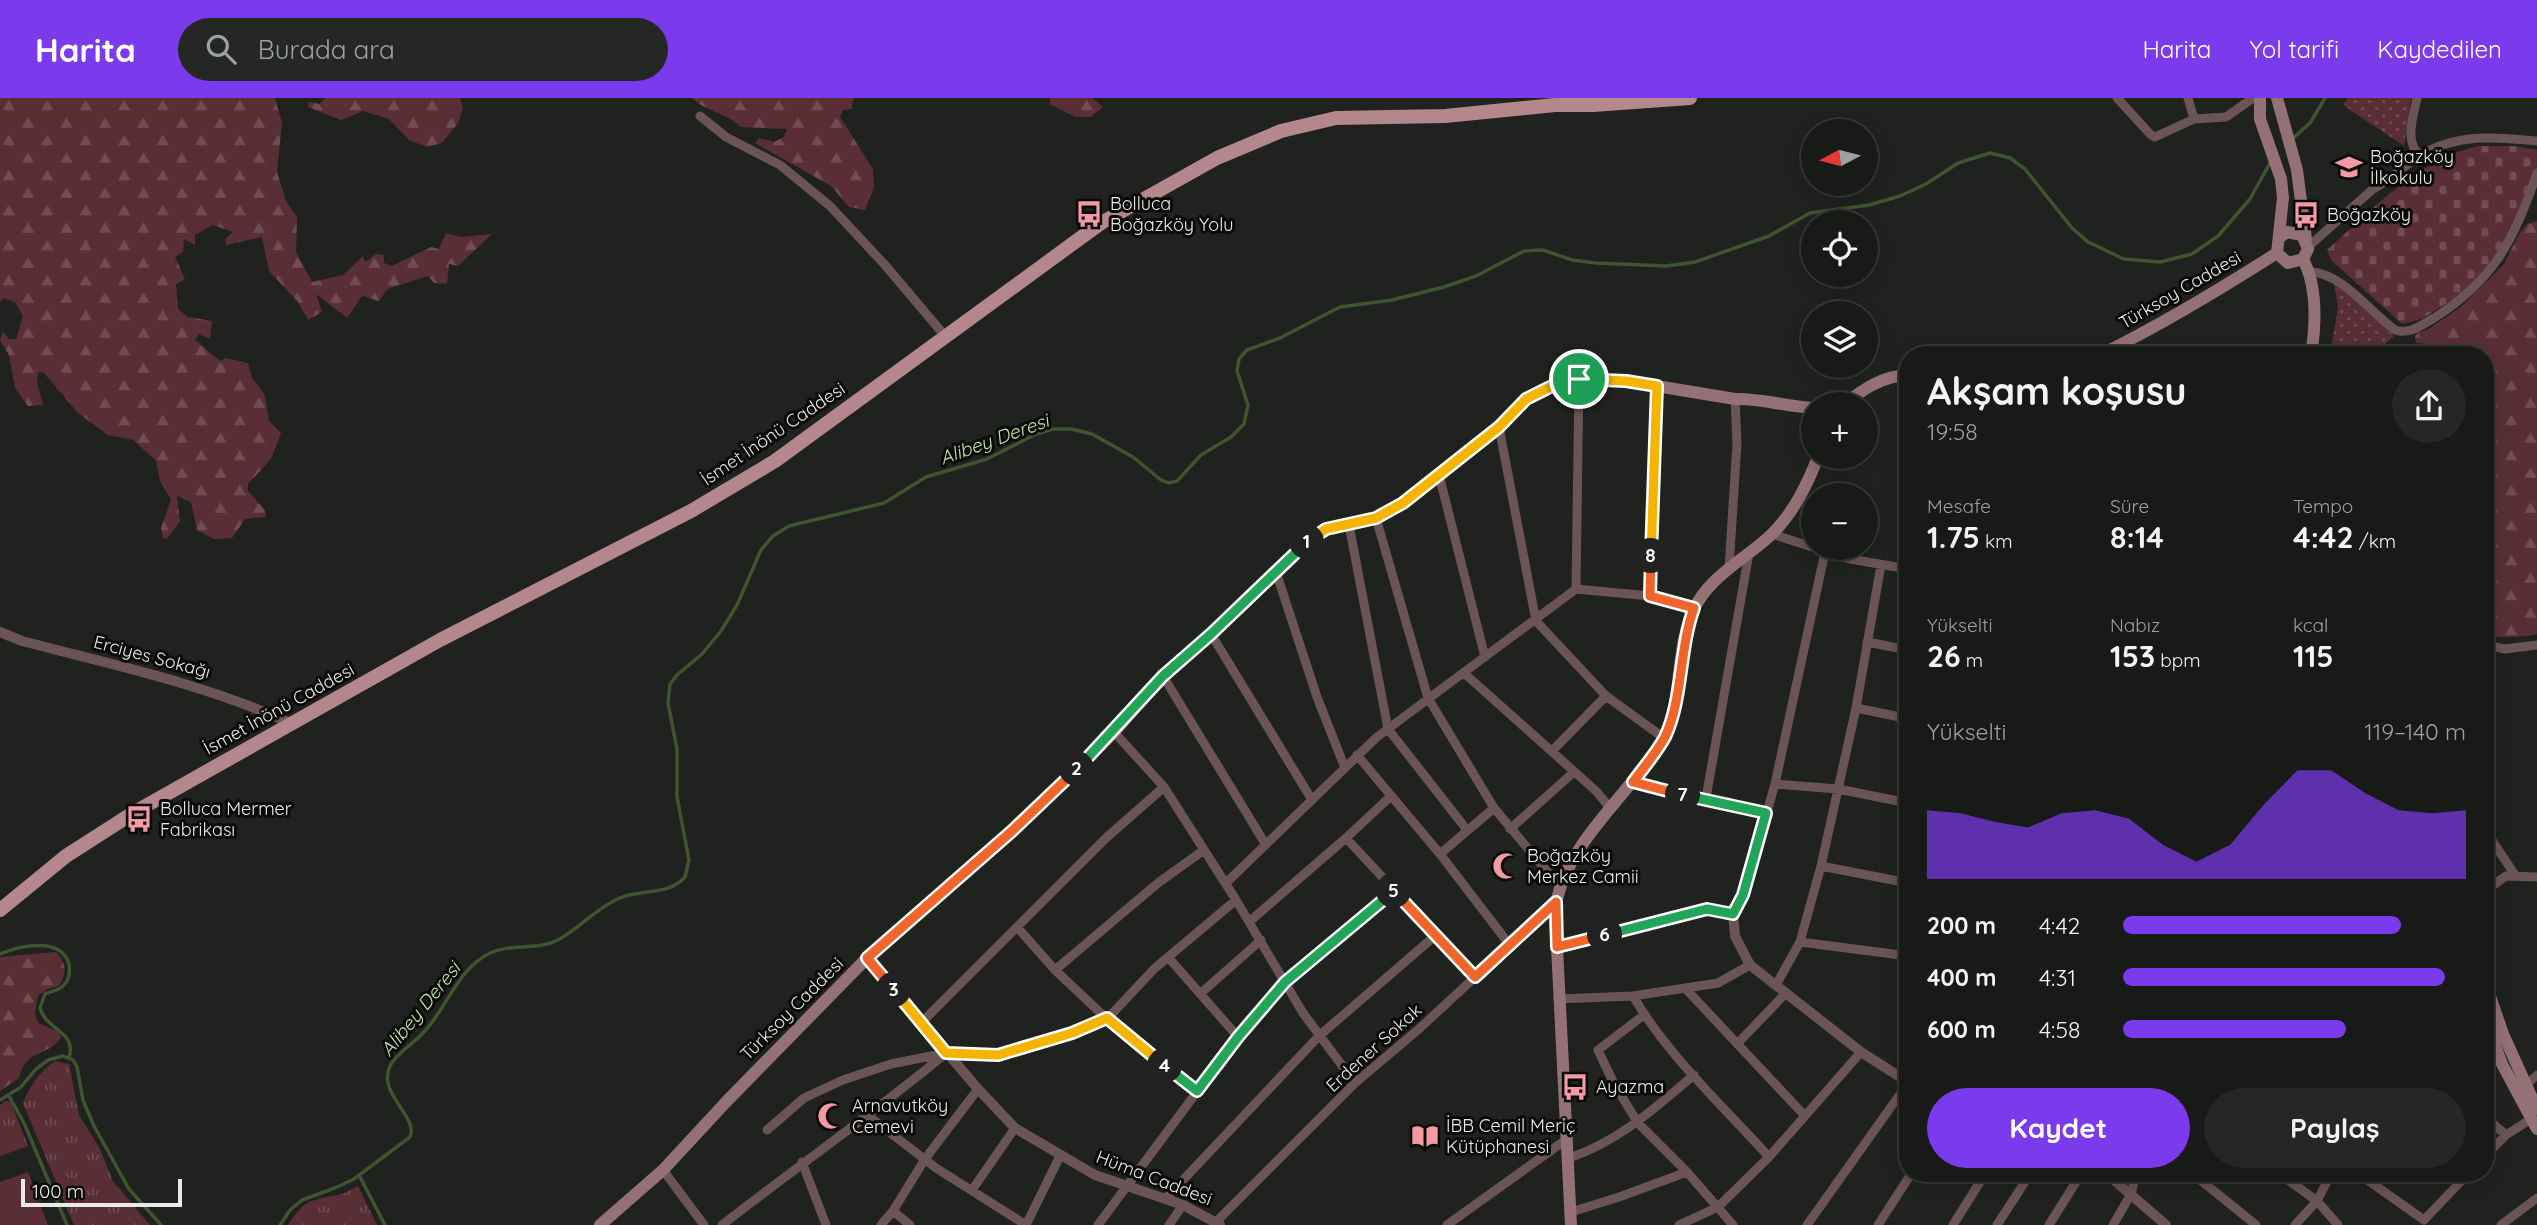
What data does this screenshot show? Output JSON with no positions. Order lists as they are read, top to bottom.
{
  "streets": {
    "main road": ["Türksoy Caddesi", "İsmet İnönü Caddesi"],
    "street": ["Erciyes Sokağı", "Erdener Sokak", "Hüma Caddesi"]
  },
  "crossings": [
    ["Türksoy Caddesi", "Hüma Caddesi"],
    ["İsmet İnönü Caddesi", "Erciyes Sokağı"],
    ["Erdener Sokak", "Hüma Caddesi"]
  ],
  "water": ["Alibey Deresi"],
  "places": {
    "school or university": ["Boğazköy İlkokulu"],
    "bus stop": [
      "Bolluca Boğazköy Yolu",
      "Boğazköy",
      "Bolluca Mermer Fabrikası",
      "Ayazma"
    ],
    "mosque": ["Boğazköy Merkez Camii", "Arnavutköy Cemevi"],
    "library": ["İBB Cemil Meriç Kütüphanesi"]
  },
  "scale_bar": "100 m",
  "north": "left",
  "page": {
    "header": "Harita",
    "search": "Burada ara",
    "nav": ["Harita", "Yol tarifi", "Kaydedilen"],
    "map_buttons": ["+", "−"],
    "heading": ["Akşam koşusu", "19:58"],
    "stats": [
      ["Mesafe", "1.75 km"],
      ["Süre", "8:14"],
      ["Tempo", "4:42 /km"],
      ["Yükselti", "26 m"],
      ["Nabız", "153 bpm"],
      ["kcal", "115"]
    ],
    "pins": [
      "1",
      "8",
      "2",
      "7",
      "5",
      "6",
      "3",
      "4"
    ],
    "chart": ["Yükselti", "119–140 m"],
    "list": [
      {
        "name": "200 m",
        "note": "4:42"
      },
      {
        "name": "400 m",
        "note": "4:31"
      },
      {
        "name": "600 m",
        "note": "4:58"
      }
    ],
    "buttons": ["Kaydet", "Paylaş"],
    "scale": "100 m"
  }
}
